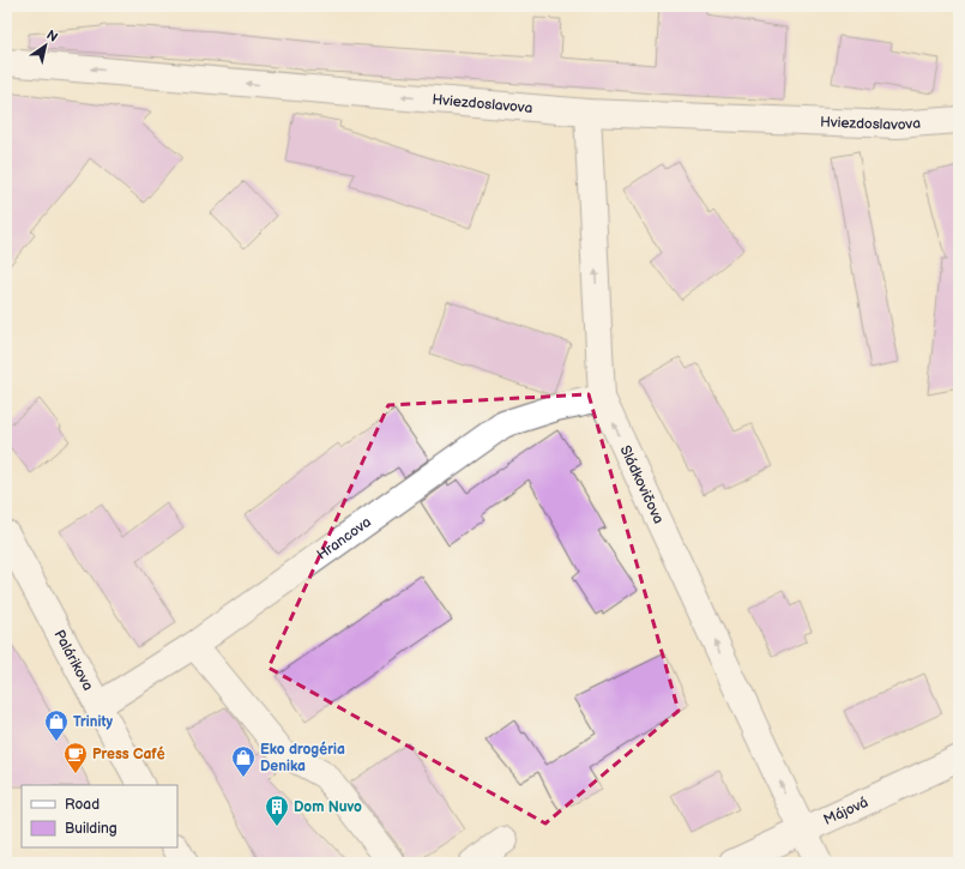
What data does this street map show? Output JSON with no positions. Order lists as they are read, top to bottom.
{
  "streets": {
    "street": [
      "Hviezdoslavova",
      "Sládkovičova",
      "Hrancova",
      "Palárikova",
      "Májová"
    ]
  },
  "crossings": [
    ["Hviezdoslavova", "Sládkovičova"],
    ["Sládkovičova", "Hrancova"],
    ["Sládkovičova", "Májová"],
    ["Hrancova", "Palárikova"]
  ],
  "one_way": ["Hviezdoslavova", "Sládkovičova"],
  "places": {
    "shop": ["Trinity", "Eko drogéria Denika"],
    "cafe": ["Press Café"],
    "building": ["Dom Nuvo"]
  },
  "legend": ["Road", "Building"],
  "north": "top right"
}
